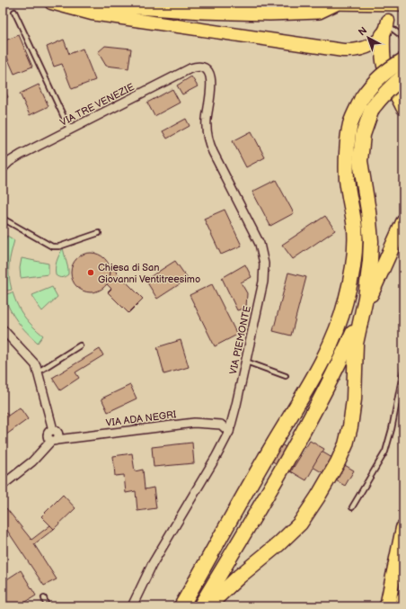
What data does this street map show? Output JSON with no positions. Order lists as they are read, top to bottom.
{
  "streets": {
    "street": ["VIA TRE VENEZIE", "VIA PIEMONTE", "VIA ADA NEGRI"]
  },
  "crossings": [
    ["VIA TRE VENEZIE", "VIA PIEMONTE"],
    ["VIA PIEMONTE", "VIA ADA NEGRI"]
  ],
  "places": ["Chiesa di San Giovanni Ventitreesimo"],
  "north": "top left"
}
